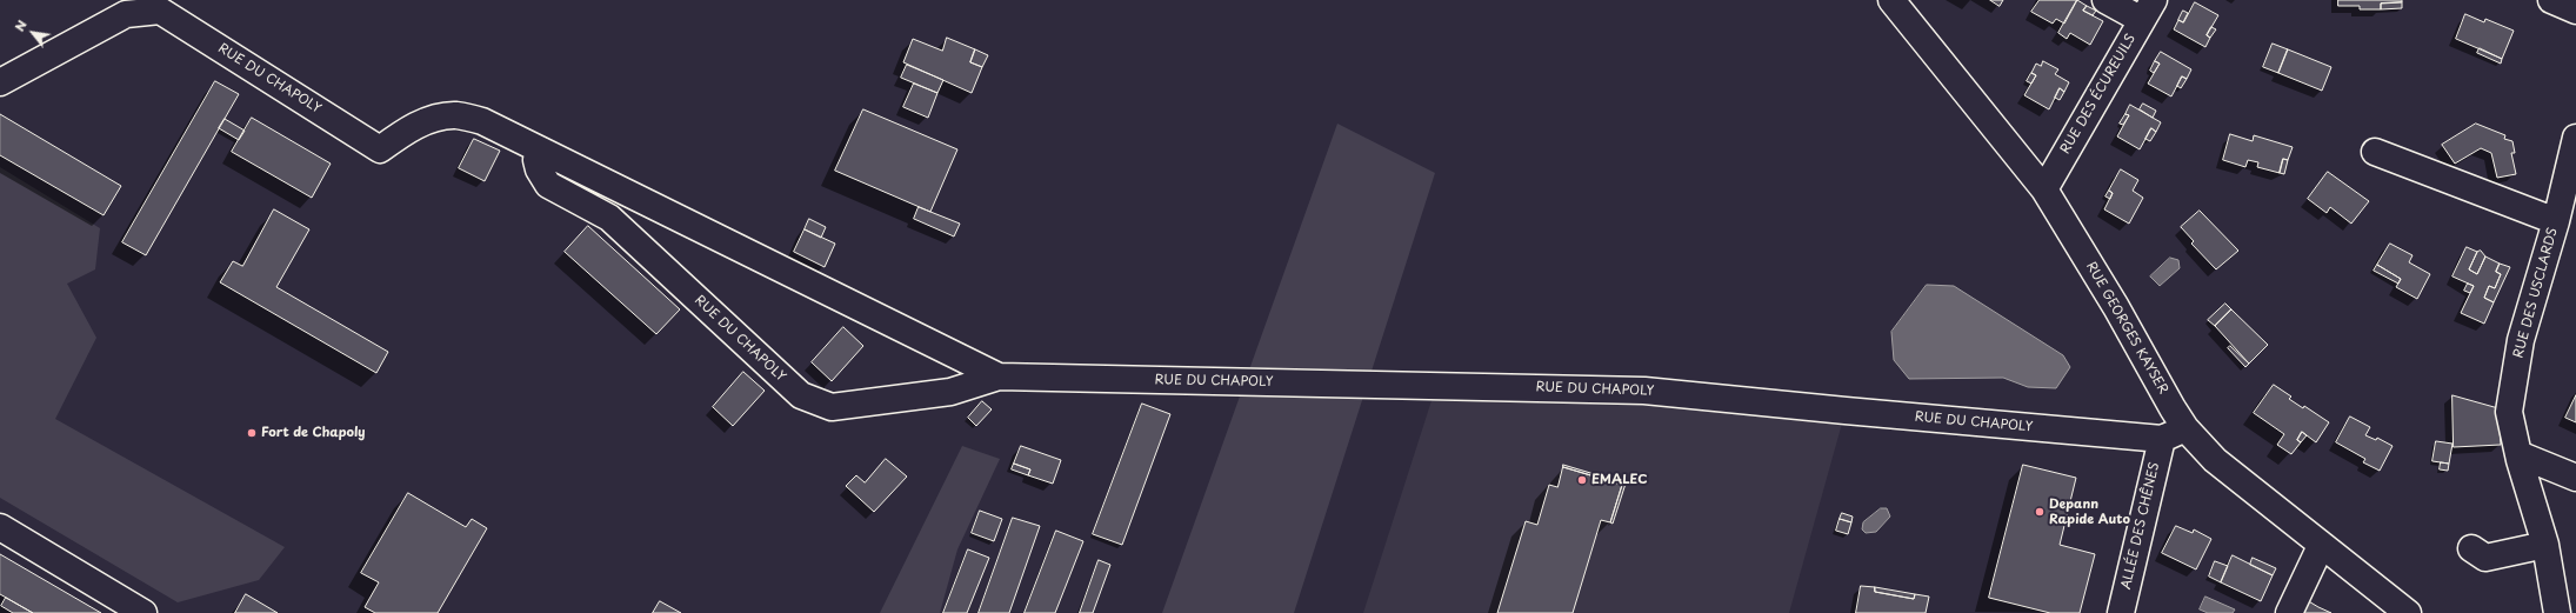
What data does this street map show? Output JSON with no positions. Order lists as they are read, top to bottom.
{
  "streets": {
    "street": [
      "RUE DU CHAPOLY",
      "RUE DES ÉCUREUILS",
      "RUE DES USCLARDS",
      "RUE GEORGES KAYSER",
      "ALLÉE DES CHÊNES"
    ]
  },
  "crossings": [
    ["RUE DU CHAPOLY", "RUE GEORGES KAYSER"],
    ["RUE DU CHAPOLY", "ALLÉE DES CHÊNES"],
    ["RUE DES ÉCUREUILS", "RUE GEORGES KAYSER"]
  ],
  "places": ["Fort de Chapoly", "EMALEC", "Depann Rapide Auto"],
  "north": "top left"
}
